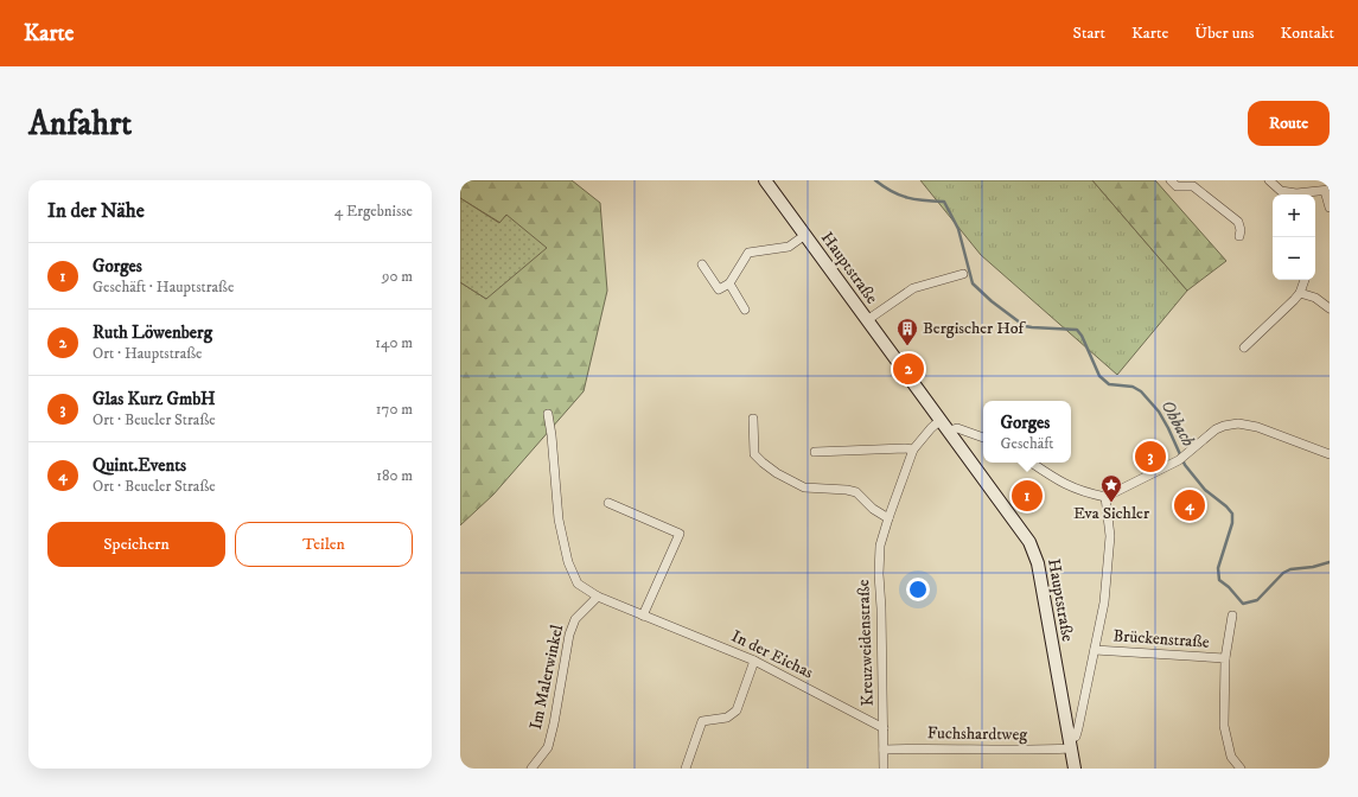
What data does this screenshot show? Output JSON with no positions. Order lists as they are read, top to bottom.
{
  "streets": {
    "main road": ["Hauptstraße"],
    "street": [
      "Brückenstraße",
      "Kreuzweidenstraße",
      "In der Eichas",
      "Im Malerwinkel",
      "Fuchshardtweg"
    ]
  },
  "crossings": [
    ["Hauptstraße", "Kreuzweidenstraße"],
    ["Hauptstraße", "Fuchshardtweg"],
    ["Kreuzweidenstraße", "In der Eichas"],
    ["Kreuzweidenstraße", "Fuchshardtweg"],
    ["In der Eichas", "Im Malerwinkel"]
  ],
  "water": ["Ohbach"],
  "places": {
    "building": ["Bergischer Hof"],
    "place": ["Eva Sichler"]
  },
  "page": {
    "header": "Karte",
    "nav": [
      "Start",
      "Karte",
      "Über uns",
      "Kontakt"
    ],
    "buttons": [
      "Route",
      ["Speichern", "Teilen"]
    ],
    "title": "Anfahrt",
    "heading": ["In der Nähe", "4 Ergebnisse"],
    "map_buttons": ["+", "−"],
    "list": [
      {
        "mark": "1",
        "name": "Gorges",
        "note": "Geschäft · Hauptstraße",
        "value": "90 m"
      },
      {
        "mark": "2",
        "name": "Ruth Löwenberg",
        "note": "Ort · Hauptstraße",
        "value": "140 m"
      },
      {
        "mark": "3",
        "name": "Glas Kurz GmbH",
        "note": "Ort · Beueler Straße",
        "value": "170 m"
      },
      {
        "mark": "4",
        "name": "Quint.Events",
        "note": "Ort · Beueler Straße",
        "value": "180 m"
      }
    ],
    "pins": [
      "2",
      "3",
      "1",
      "4"
    ],
    "popup": ["Gorges", "Geschäft"]
  }
}
